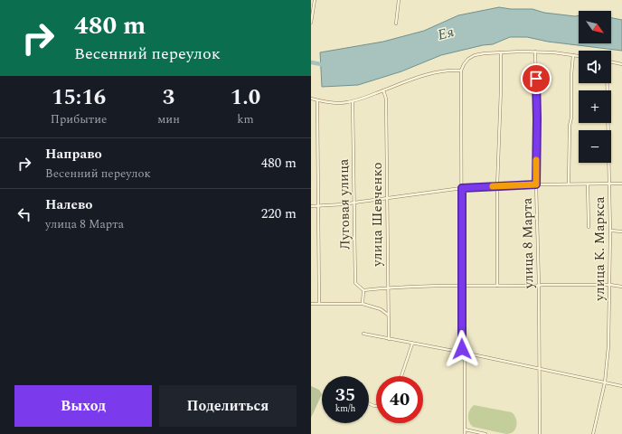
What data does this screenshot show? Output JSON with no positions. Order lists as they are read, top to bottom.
{
  "streets": {
    "street": [
      "Луговая улица",
      "улица Шевченко",
      "улица 8 Марта",
      "улица К. Маркса"
    ]
  },
  "water": ["Ея"],
  "north": "bottom right",
  "page": {
    "turn": ["480 m", "Весенний переулок"],
    "map_buttons": ["+", "−"],
    "eta": [
      "15:16",
      "Прибытие",
      "3",
      "мин",
      "1.0",
      "km"
    ],
    "list": [
      {
        "name": "Направо",
        "note": "Весенний переулок",
        "value": "480 m"
      },
      {
        "name": "Налево",
        "note": "улица 8 Марта",
        "value": "220 m"
      }
    ],
    "speed": "35 km/h",
    "limit": "40",
    "buttons": ["Выход", "Поделиться"]
  }
}
